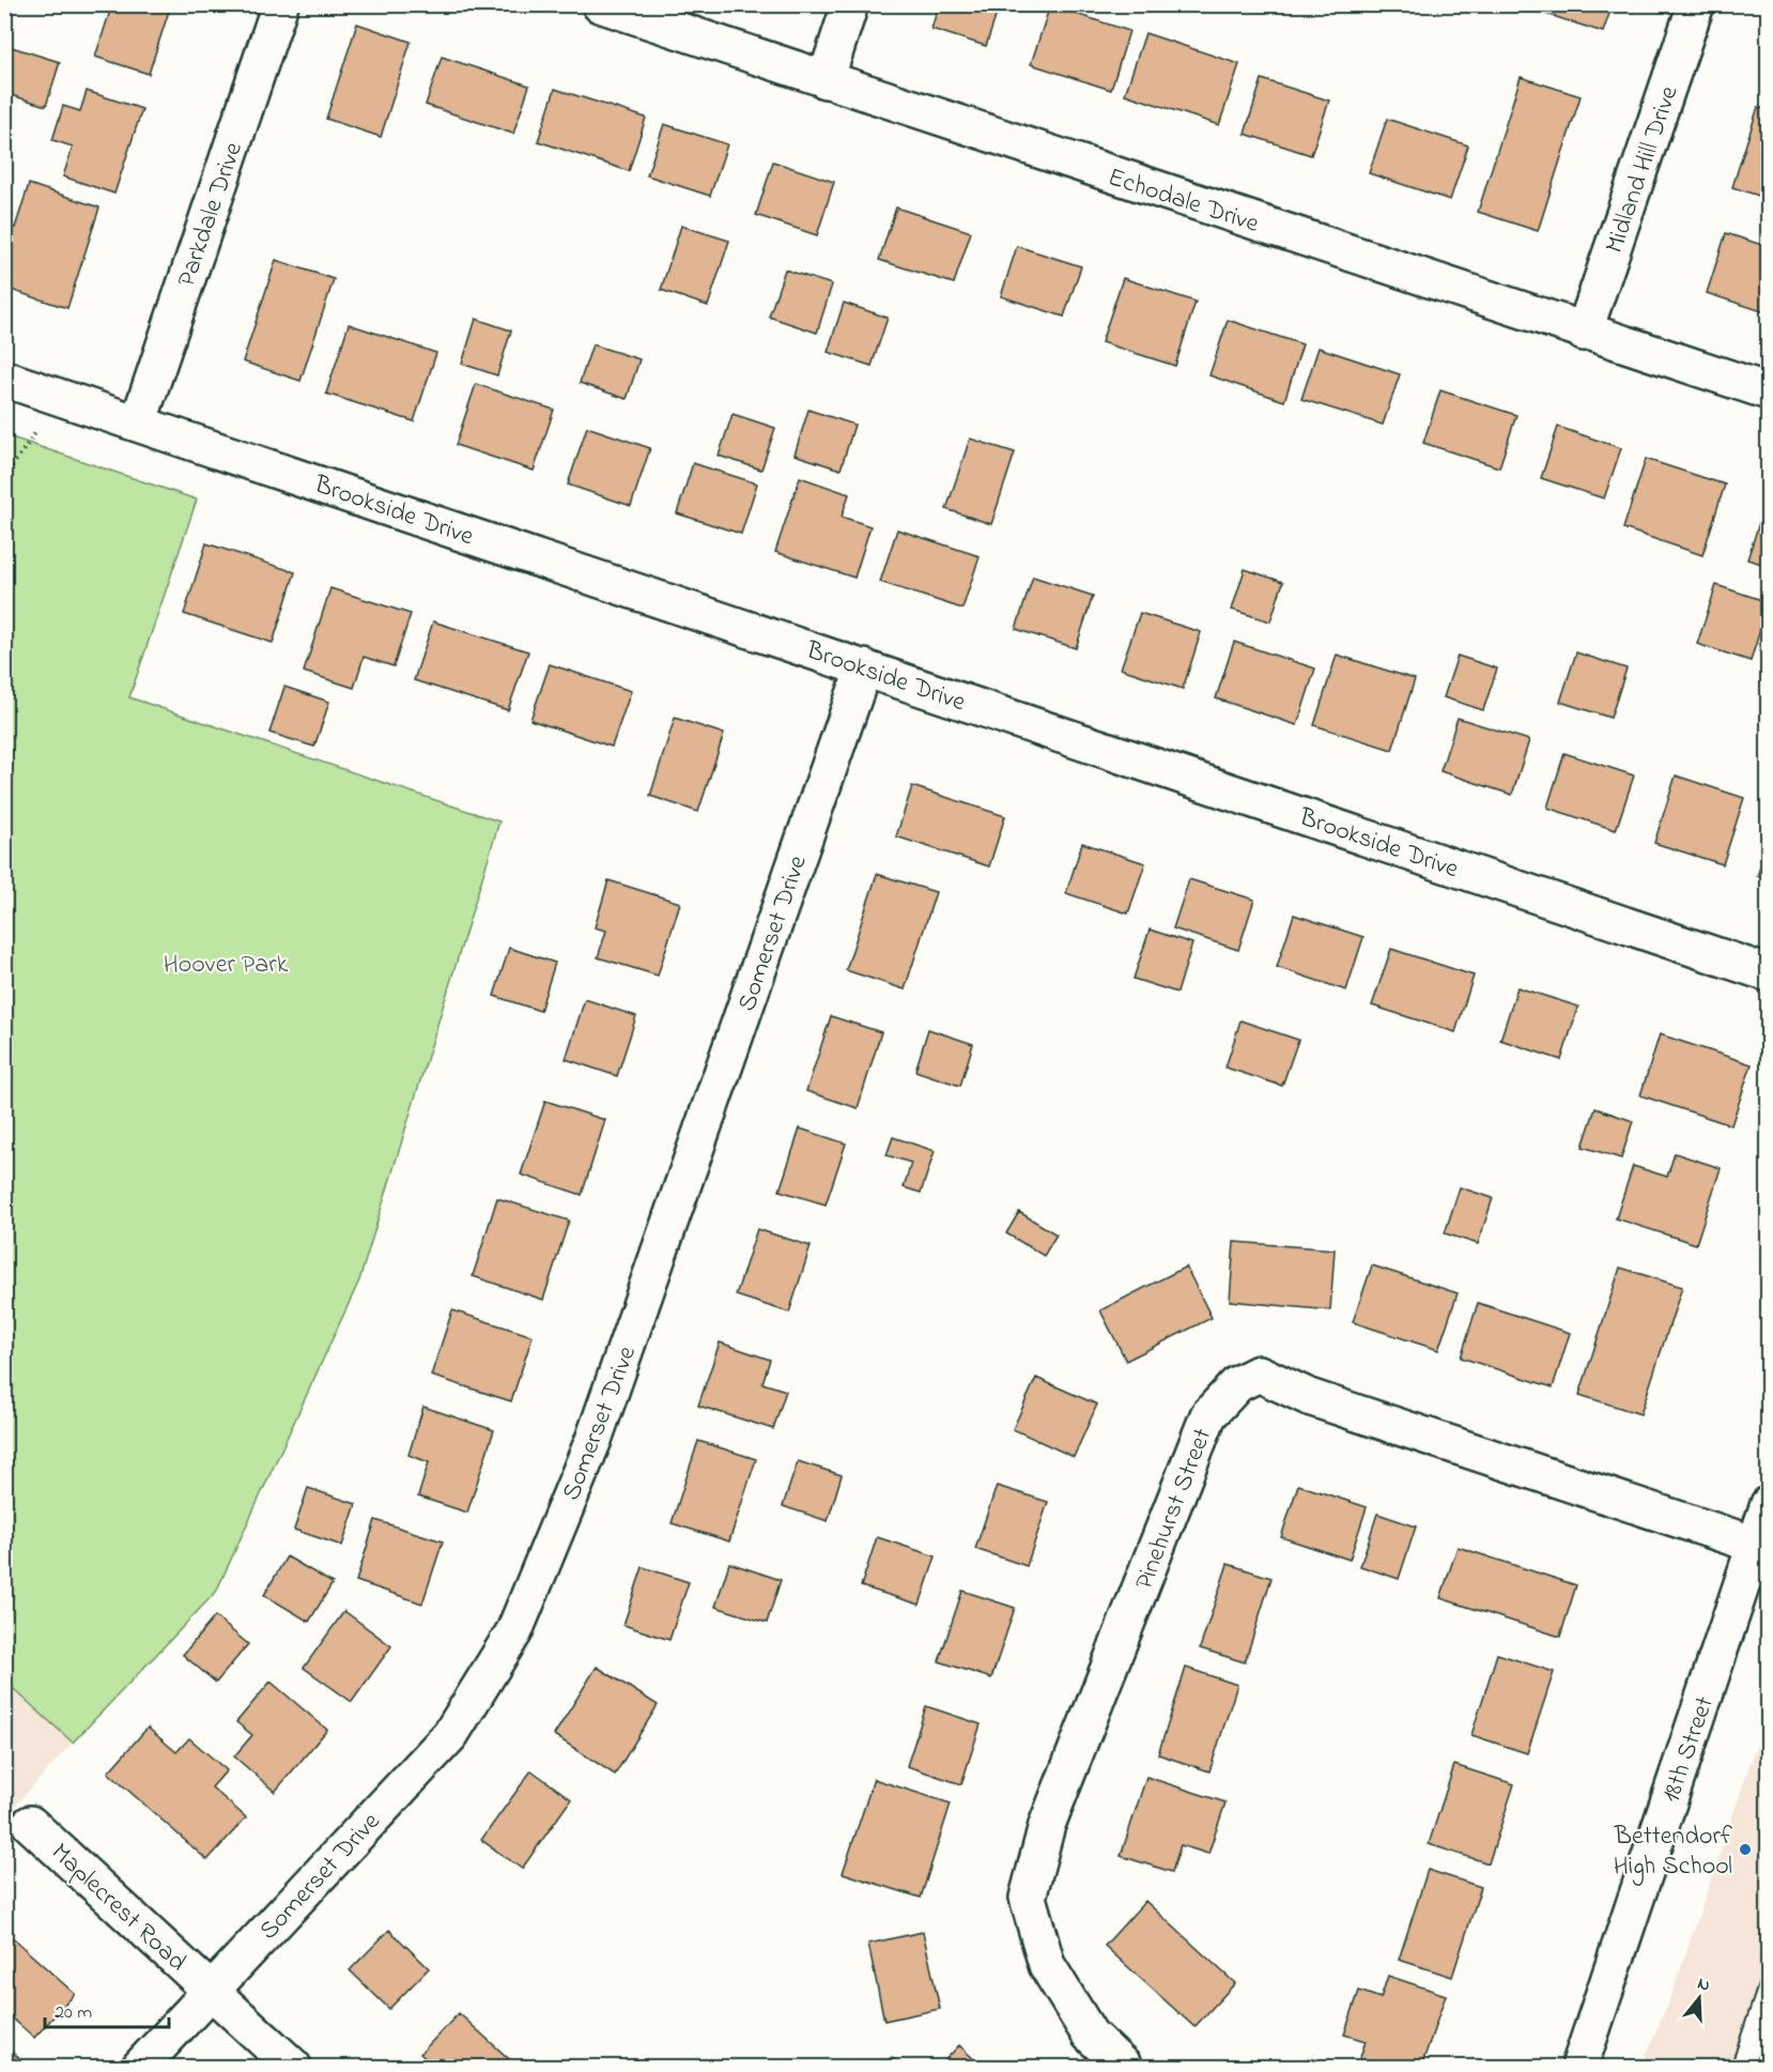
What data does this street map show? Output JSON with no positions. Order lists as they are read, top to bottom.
{
  "streets": {
    "street": [
      "Midland Hill Drive",
      "Echodale Drive",
      "Parkdale Drive",
      "Brookside Drive",
      "Somerset Drive",
      "Pinehurst Street",
      "18th Street",
      "Maplecrest Road"
    ]
  },
  "crossings": [
    ["Midland Hill Drive", "Echodale Drive"],
    ["Parkdale Drive", "Brookside Drive"],
    ["Brookside Drive", "Somerset Drive"],
    ["Somerset Drive", "Maplecrest Road"],
    ["Pinehurst Street", "18th Street"]
  ],
  "parks": ["Hoover Park"],
  "places": ["Bettendorf High School"],
  "scale_bar": "20 m",
  "north": "top"
}
